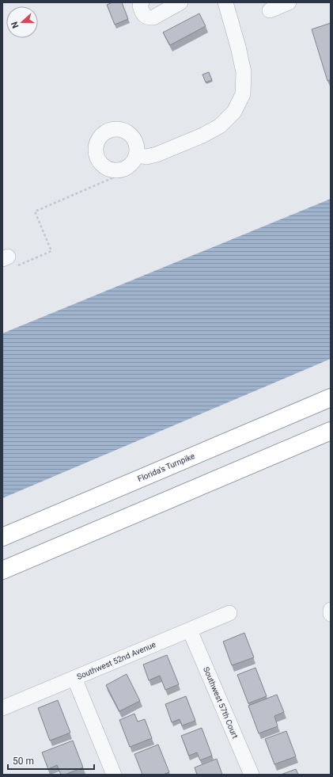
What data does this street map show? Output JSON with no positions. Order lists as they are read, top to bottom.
{
  "streets": {
    "highway": ["Florida's Turnpike"],
    "street": ["Southwest 52nd Avenue", "Southwest 57th Court"]
  },
  "crossings": [
    ["Southwest 52nd Avenue", "Southwest 57th Court"]
  ],
  "scale_bar": "50 m",
  "north": "left"
}
